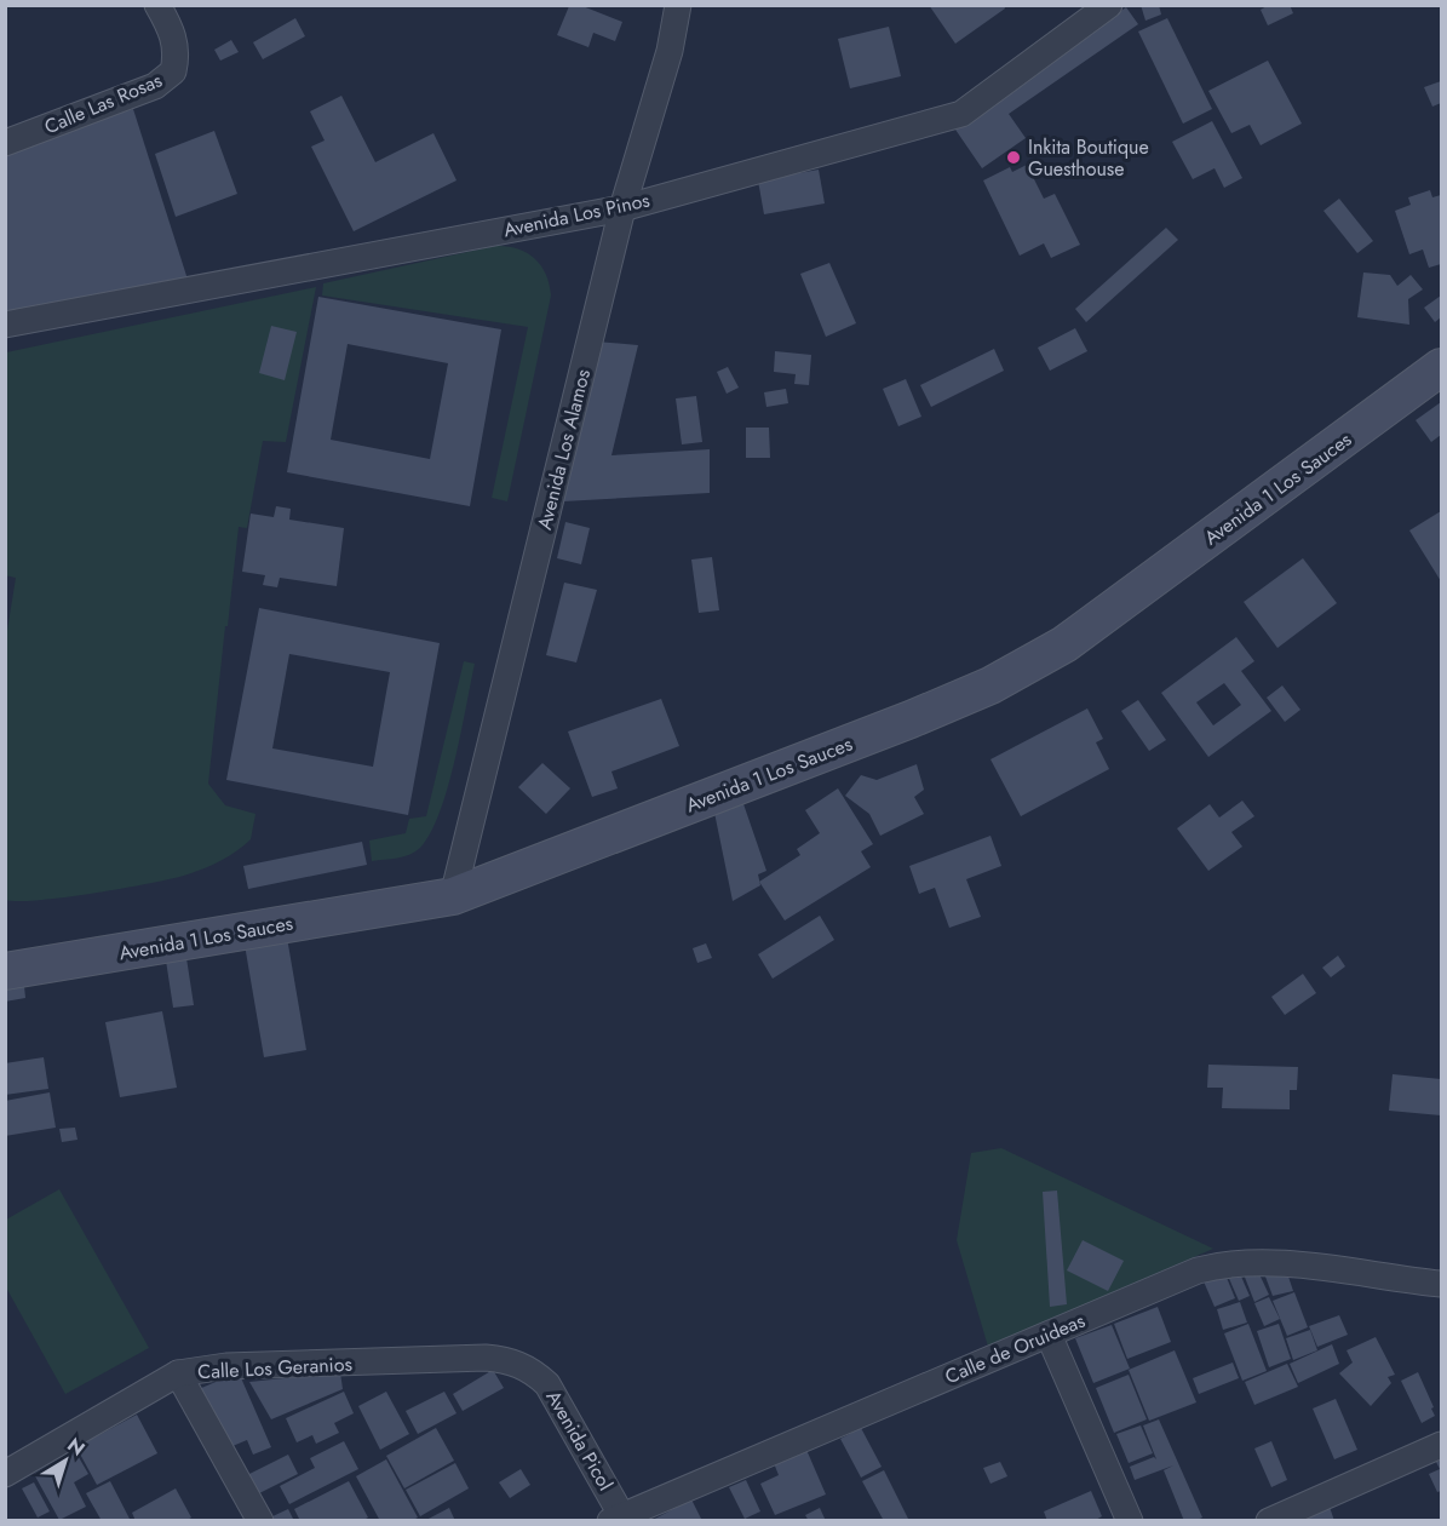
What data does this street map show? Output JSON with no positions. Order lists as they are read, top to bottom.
{
  "streets": {
    "street": [
      "Calle Las Rosas",
      "Avenida Los Pinos",
      "Avenida Los Alamos",
      "Avenida 1 Los Sauces",
      "Calle de Oruideas",
      "Calle Los Geranios",
      "Avenida Picol"
    ]
  },
  "crossings": [
    ["Avenida Los Pinos", "Avenida Los Alamos"],
    ["Avenida Los Alamos", "Avenida 1 Los Sauces"],
    ["Calle de Oruideas", "Avenida Picol"],
    ["Calle Los Geranios", "Avenida Picol"]
  ],
  "places": ["Inkita Boutique Guesthouse"],
  "north": "top right"
}
